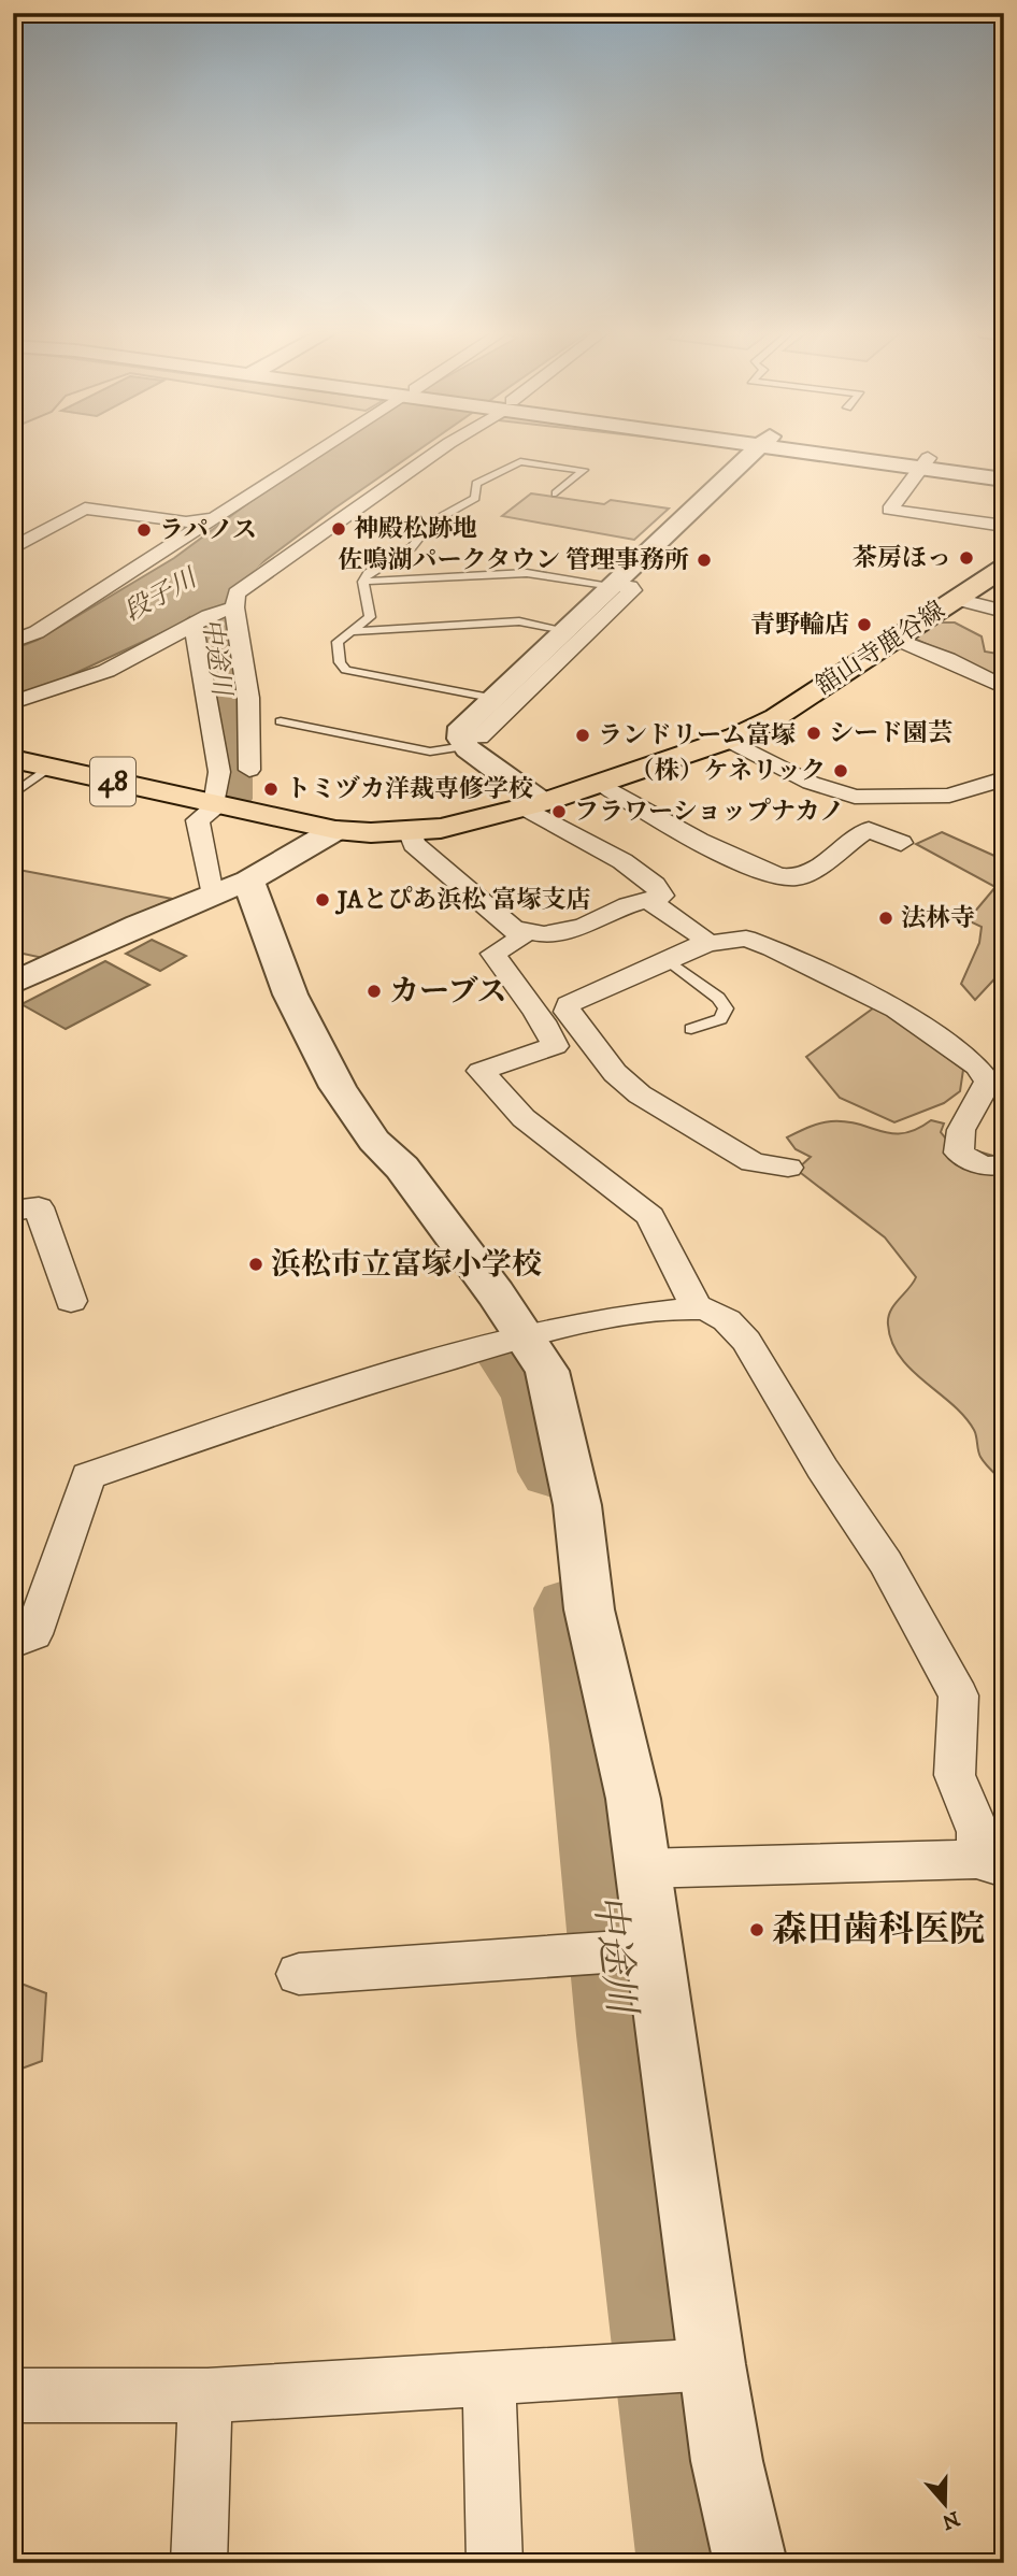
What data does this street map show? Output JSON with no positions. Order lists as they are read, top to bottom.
{
  "streets": {
    "main road": ["舘山寺鹿谷線", "48"]
  },
  "water": ["段子川", "中途川"],
  "places": [
    "神殿松跡地",
    "ラパノス",
    "茶房ほっ",
    "佐鳴湖パークタウン 管理事務所",
    "青野輪店",
    "シード園芸",
    "ランドリーム富塚",
    "（株）ケネリック",
    "トミヅカ洋裁専修学校",
    "フラワーショップナカノ",
    "JAとぴあ浜松 富塚支店",
    "法林寺",
    "カーブス",
    "浜松市立富塚小学校",
    "森田歯科医院"
  ],
  "north": "bottom"
}
